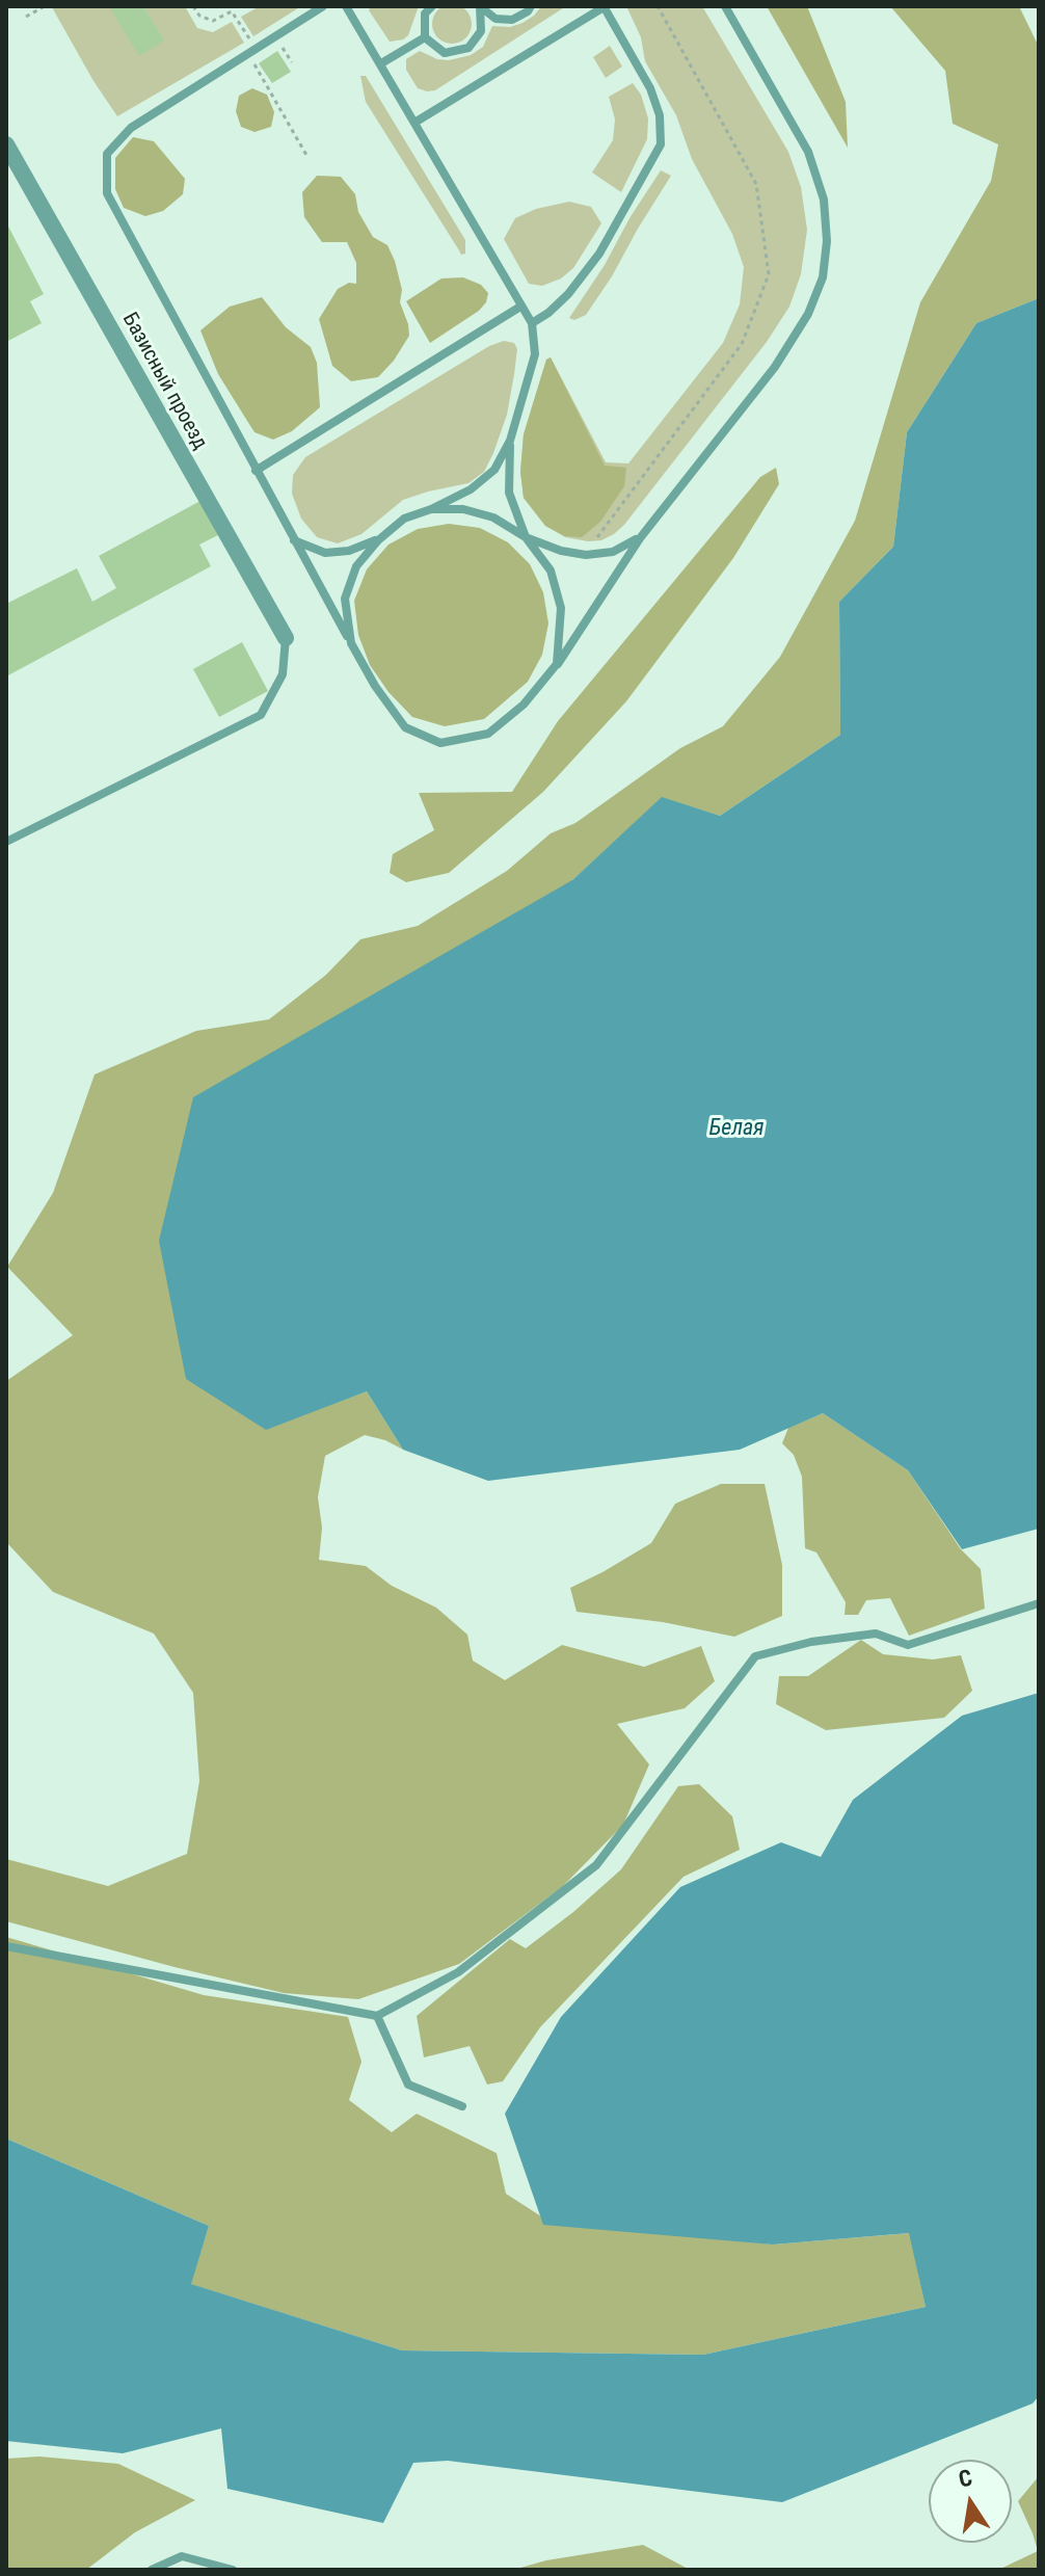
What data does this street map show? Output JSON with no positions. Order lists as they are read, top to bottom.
{
  "streets": {
    "street": ["Базисный проезд"]
  },
  "water": ["Белая"],
  "north": "top"
}
